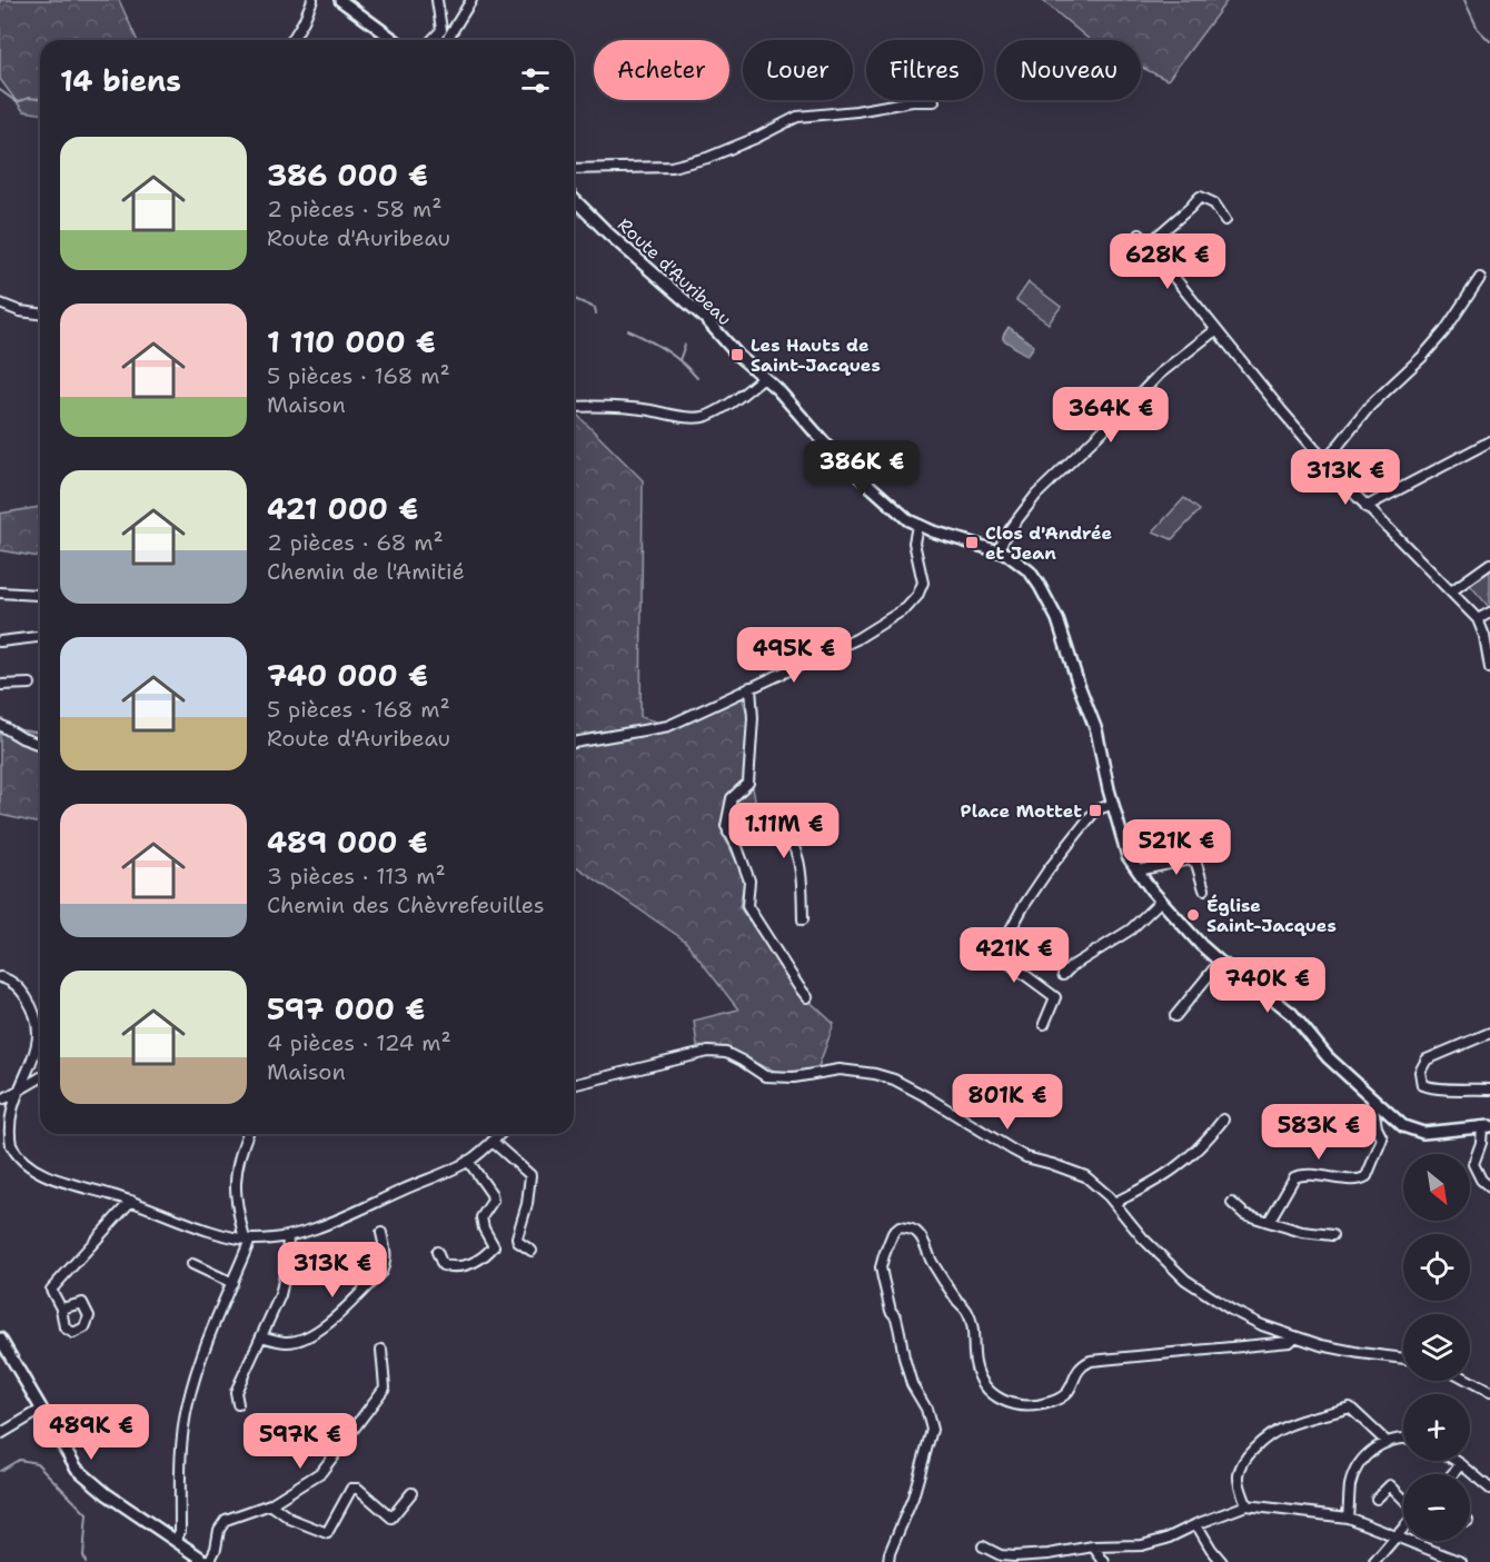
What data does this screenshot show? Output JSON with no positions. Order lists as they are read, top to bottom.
{
  "streets": {
    "street": ["Route d'Auribeau"]
  },
  "places": {
    "transit": ["Les Hauts de Saint-Jacques", "Clos d'Andrée et Jean", "Place Mottet"],
    "other": ["Église Saint-Jacques"]
  },
  "north": "bottom right",
  "page": {
    "chip": [
      "Acheter",
      "Louer",
      "Filtres",
      "Nouveau"
    ],
    "heading": "14 biens",
    "list": [
      {
        "name": "386 000 €",
        "note": "2 pièces · 58 m² · Route d'Auribeau"
      },
      {
        "name": "1 110 000 €",
        "note": "5 pièces · 168 m² · Maison"
      },
      {
        "name": "421 000 €",
        "note": "2 pièces · 68 m² · Chemin de l'Amitié"
      },
      {
        "name": "740 000 €",
        "note": "5 pièces · 168 m² · Route d'Auribeau"
      },
      {
        "name": "489 000 €",
        "note": "3 pièces · 113 m² · Chemin des Chèvrefeuilles"
      },
      {
        "name": "597 000 €",
        "note": "4 pièces · 124 m² · Maison"
      }
    ],
    "price": [
      "628K €",
      "364K €",
      "386K €",
      "313K €",
      "495K €",
      "1.11M €",
      "521K €",
      "421K €",
      "740K €",
      "801K €",
      "583K €",
      "313K €",
      "489K €",
      "597K €"
    ],
    "map_buttons": ["+", "−"]
  }
}
